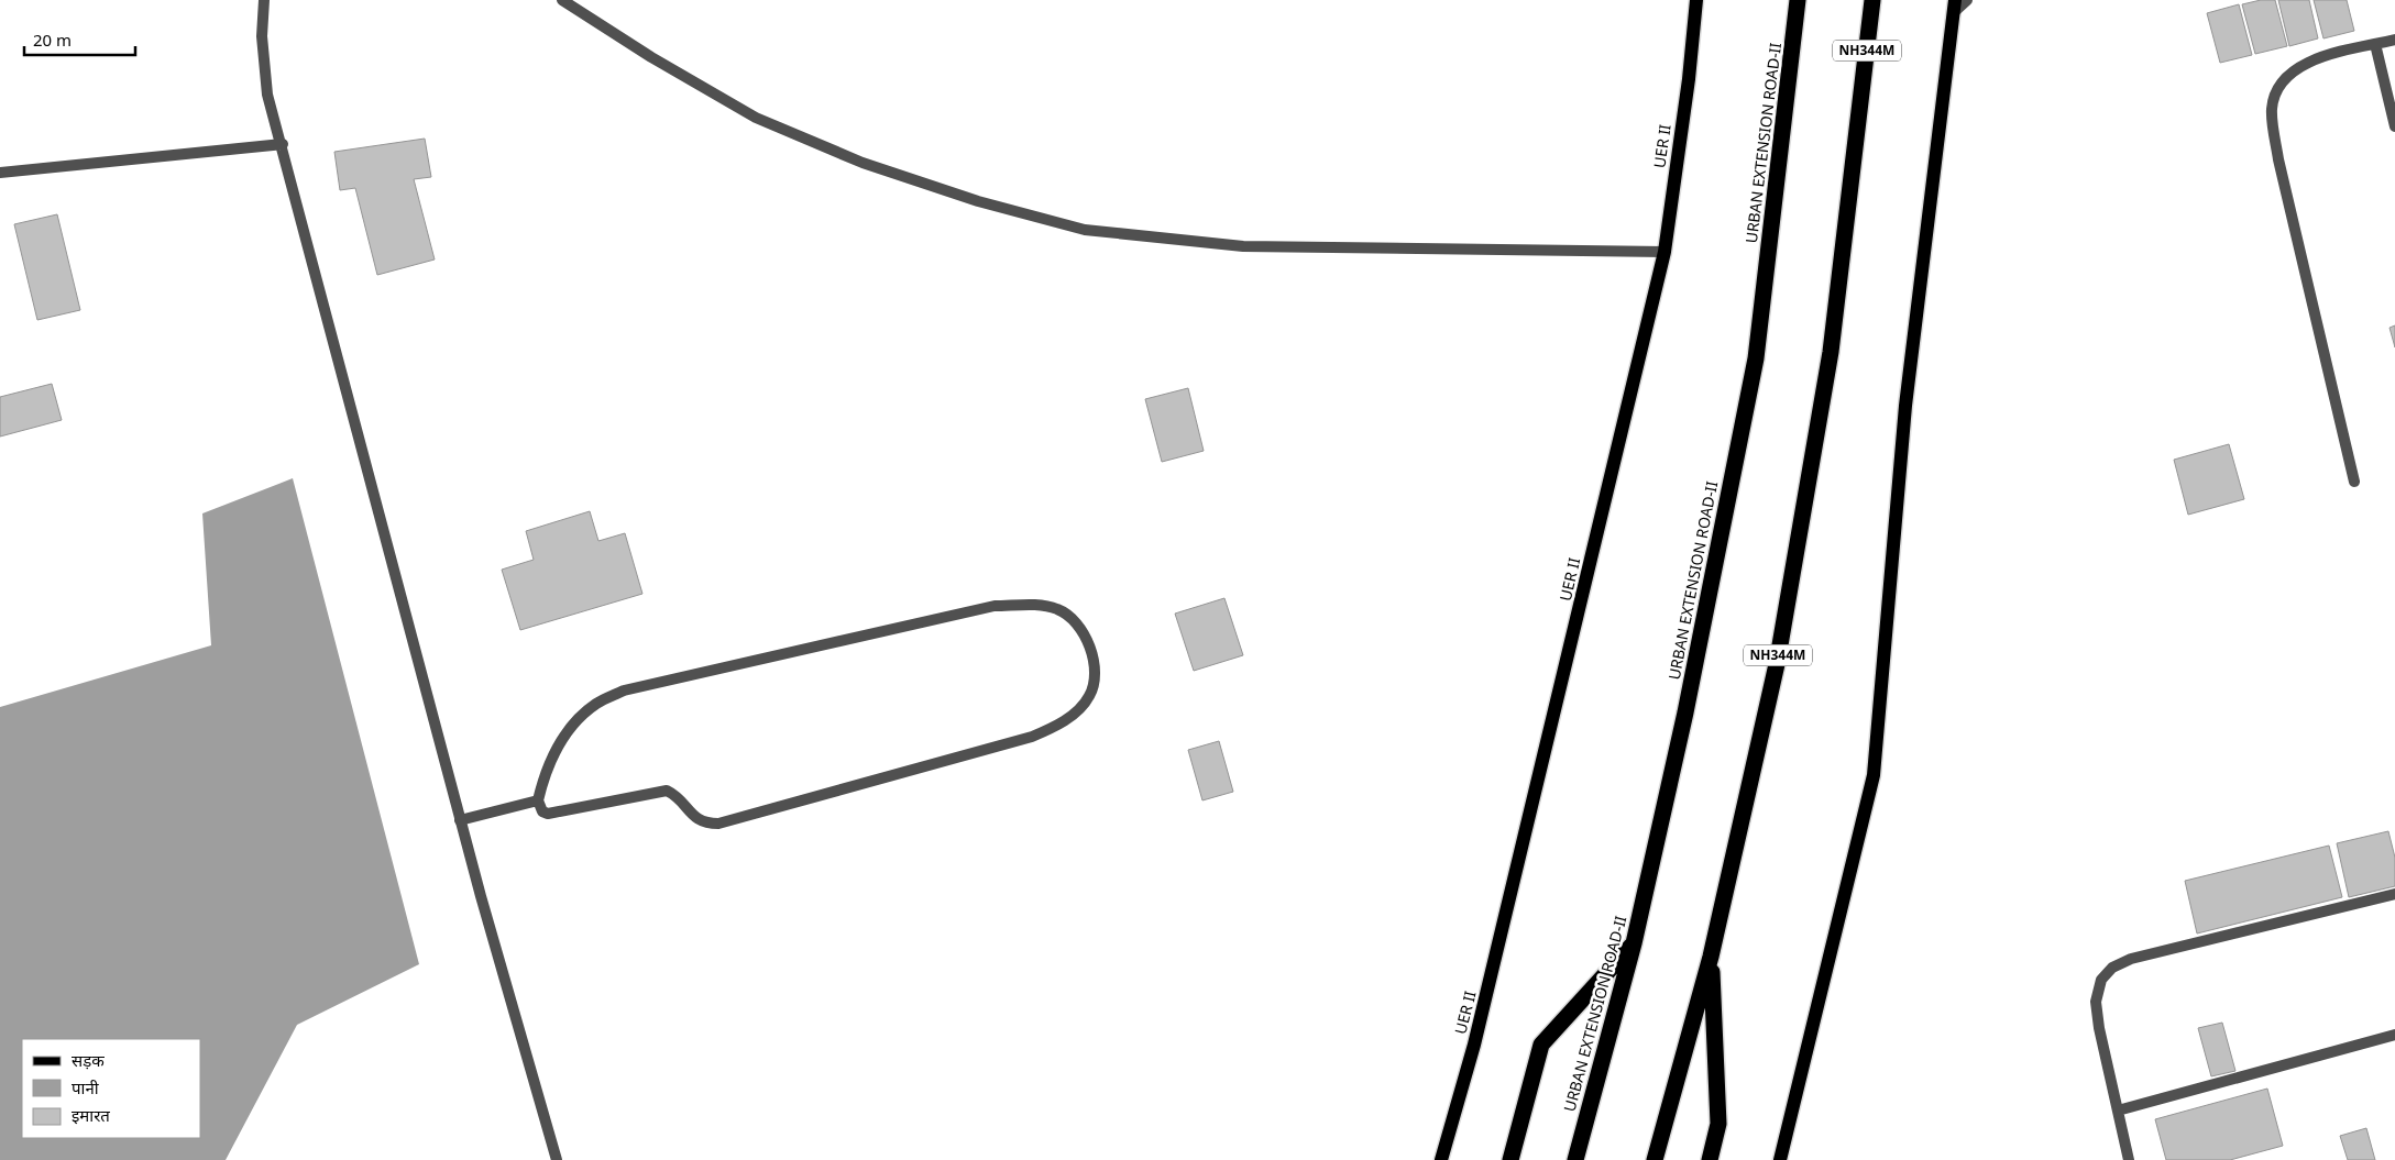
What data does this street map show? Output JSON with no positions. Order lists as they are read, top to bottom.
{
  "streets": {
    "highway": ["NH344M", "URBAN EXTENSION ROAD-II"],
    "main road": ["UER II"]
  },
  "legend": ["सड़क", "पानी", "इमारत"],
  "scale_bar": "20 m"
}
